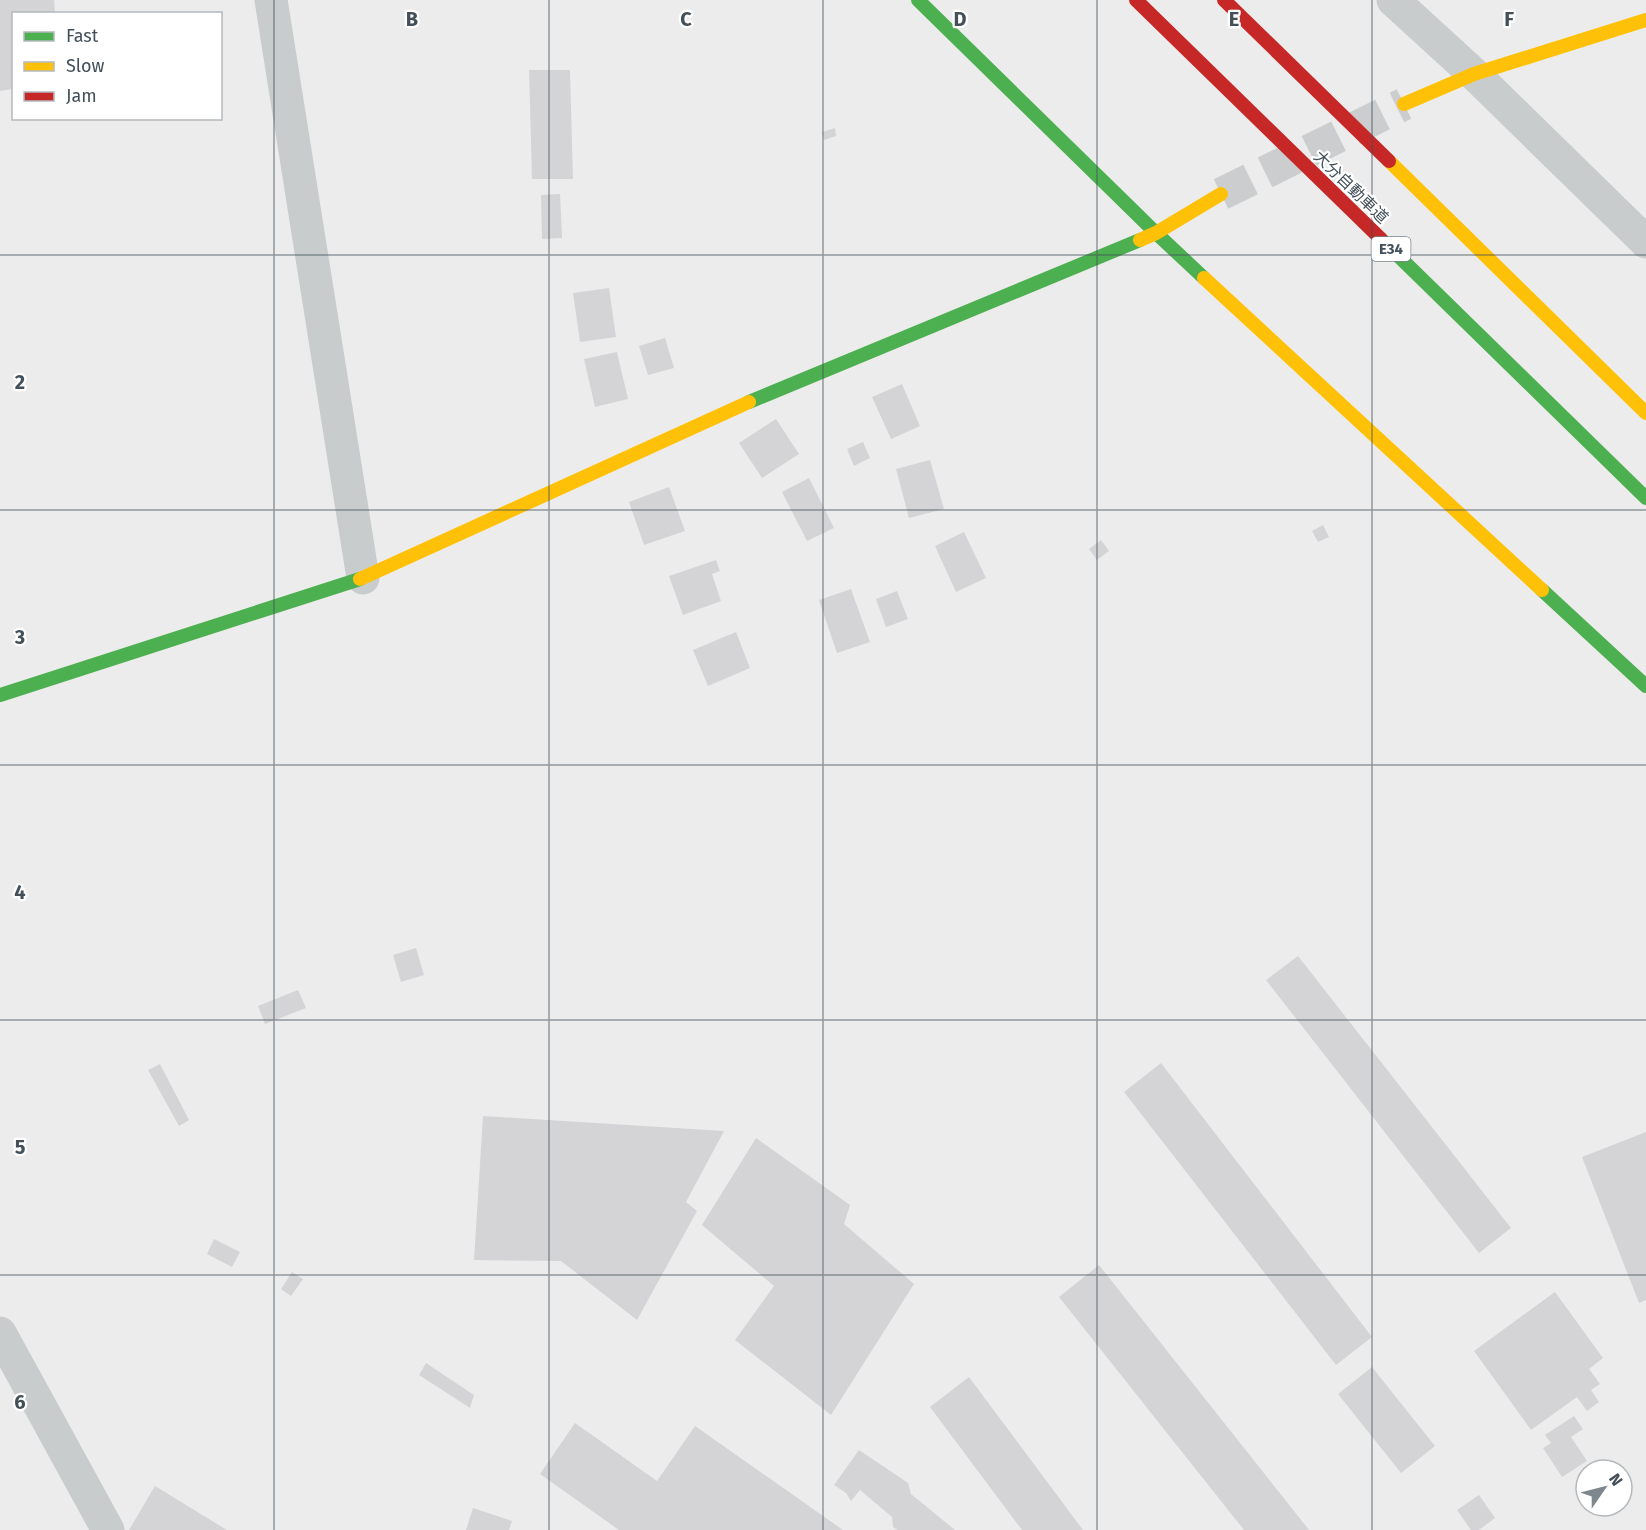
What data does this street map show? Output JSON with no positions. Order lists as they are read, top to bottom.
{
  "streets": {
    "main road": ["大分自動車道", "E34"]
  },
  "legend": ["Fast", "Slow", "Jam"],
  "north": "top right",
  "grid": {
    "columns": [
      "B",
      "C",
      "D",
      "E",
      "F"
    ],
    "rows": [
      "2",
      "3",
      "4",
      "5",
      "6"
    ]
  }
}
